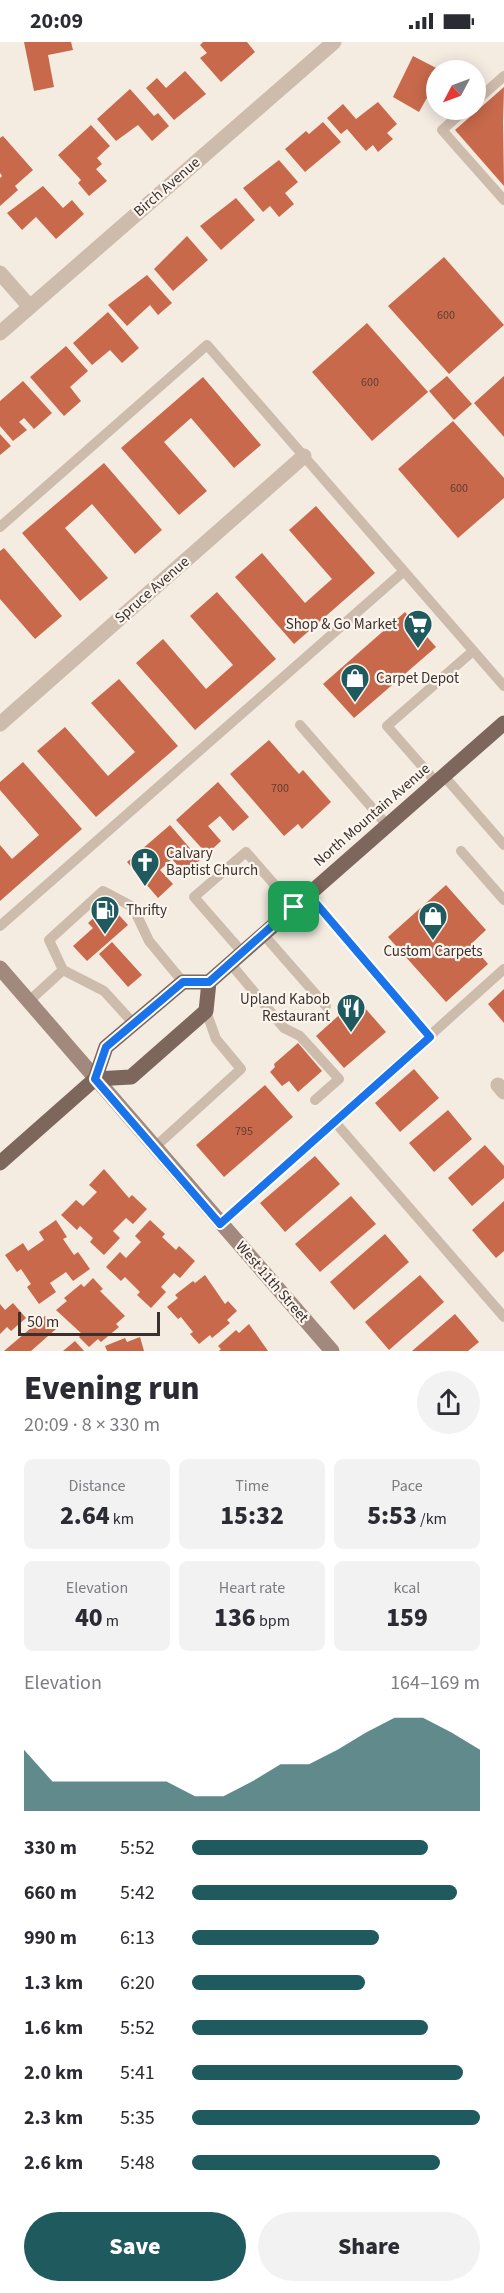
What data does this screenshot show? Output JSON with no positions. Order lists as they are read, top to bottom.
{
  "streets": {
    "main road": ["North Mountain Avenue"],
    "street": ["Birch Avenue", "Spruce Avenue", "West 11th Street"]
  },
  "places": {
    "supermarket": ["Shop & Go Market"],
    "shop": ["Carpet Depot", "Custom Carpets"],
    "church": ["Calvary Baptist Church"],
    "fuel station": ["Thrifty"],
    "restaurant": ["Upland Kabob Restaurant"]
  },
  "house_numbers": [
    "600",
    "600",
    "600",
    "700",
    "795"
  ],
  "scale_bar": "50 m",
  "north": "bottom left",
  "page": {
    "status": "20:09",
    "scale": "50 m",
    "heading": ["Evening run", "20:09 · 8 × 330 m"],
    "stats": [
      ["Distance", "2.64 km"],
      ["Time", "15:32"],
      ["Pace", "5:53 /km"],
      ["Elevation", "40 m"],
      ["Heart rate", "136 bpm"],
      ["kcal", "159"]
    ],
    "chart": ["Elevation", "164–169 m"],
    "list": [
      {
        "name": "330 m",
        "note": "5:52"
      },
      {
        "name": "660 m",
        "note": "5:42"
      },
      {
        "name": "990 m",
        "note": "6:13"
      },
      {
        "name": "1.3 km",
        "note": "6:20"
      },
      {
        "name": "1.6 km",
        "note": "5:52"
      },
      {
        "name": "2.0 km",
        "note": "5:41"
      },
      {
        "name": "2.3 km",
        "note": "5:35"
      },
      {
        "name": "2.6 km",
        "note": "5:48"
      }
    ],
    "buttons": ["Save", "Share"]
  }
}
